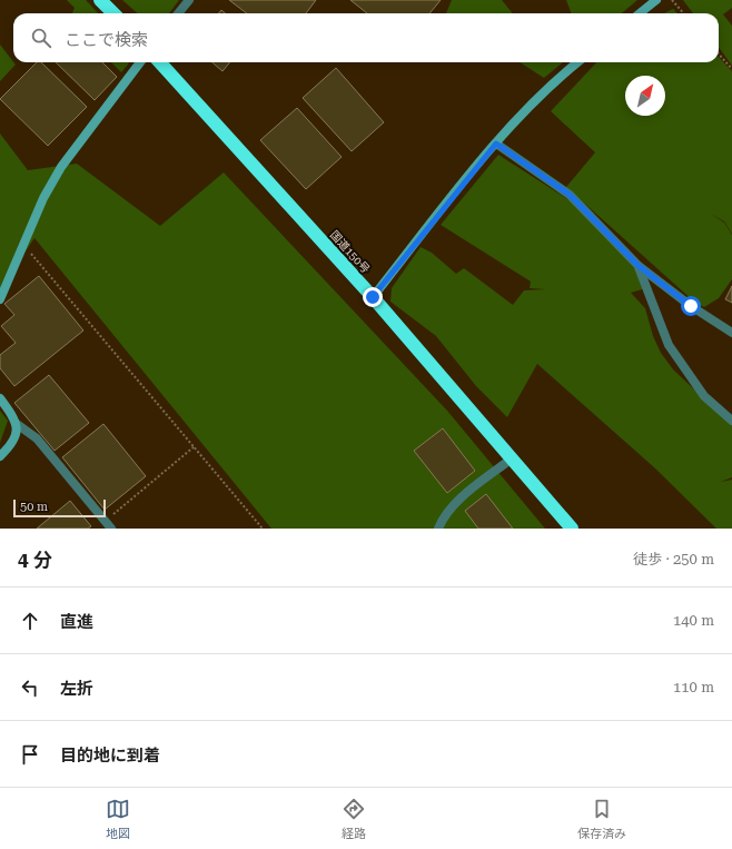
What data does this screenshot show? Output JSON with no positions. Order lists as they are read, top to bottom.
{
  "streets": {
    "highway": ["国道150号"]
  },
  "scale_bar": "50 m",
  "north": "top right",
  "page": {
    "search": "ここで検索",
    "scale": "50 m",
    "heading": ["4 分", "徒歩 · 250 m"],
    "list": [
      ["直進", "140 m"],
      ["左折", "110 m"],
      "目的地に到着"
    ],
    "nav": ["地図", "経路", "保存済み"]
  }
}
